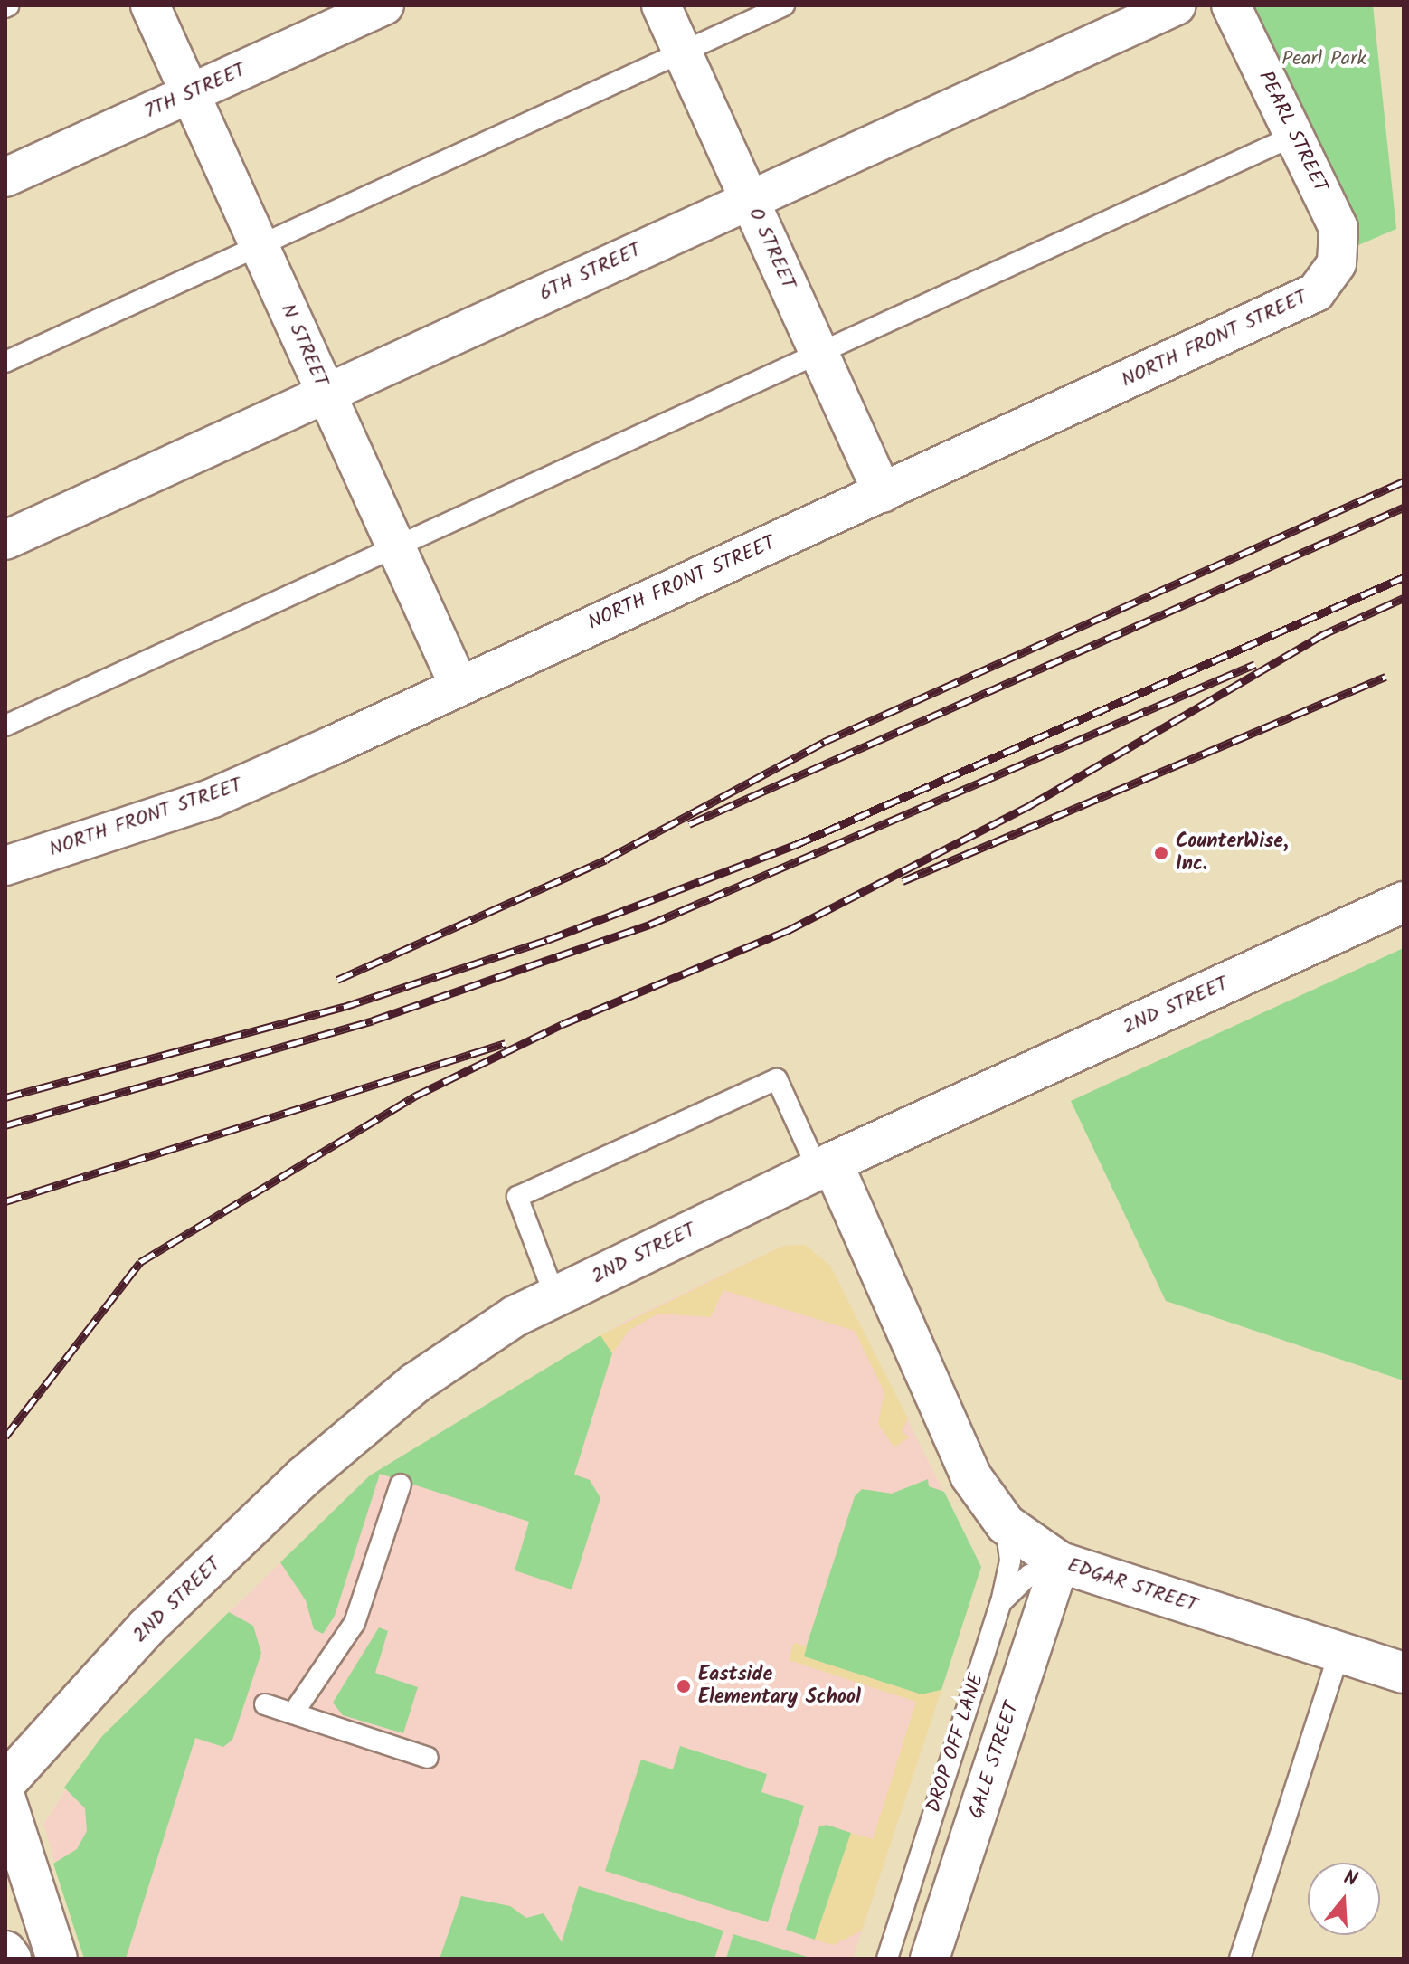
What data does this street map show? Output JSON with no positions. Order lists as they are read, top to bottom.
{
  "streets": {
    "street": [
      "7TH STREET",
      "PEARL STREET",
      "O STREET",
      "6TH STREET",
      "NORTH FRONT STREET",
      "N STREET",
      "2ND STREET",
      "EDGAR STREET",
      "GALE STREET"
    ],
    "lane": ["DROP OFF LANE"]
  },
  "crossings": [
    ["7TH STREET", "N STREET"],
    ["PEARL STREET", "NORTH FRONT STREET"],
    ["O STREET", "6TH STREET"],
    ["O STREET", "NORTH FRONT STREET"],
    ["6TH STREET", "N STREET"],
    ["NORTH FRONT STREET", "N STREET"],
    ["2ND STREET", "EDGAR STREET"],
    ["EDGAR STREET", "DROP OFF LANE"],
    ["EDGAR STREET", "GALE STREET"]
  ],
  "parks": ["Pearl Park"],
  "places": ["CounterWise, Inc.", "Eastside Elementary School"],
  "north": "top"
}
